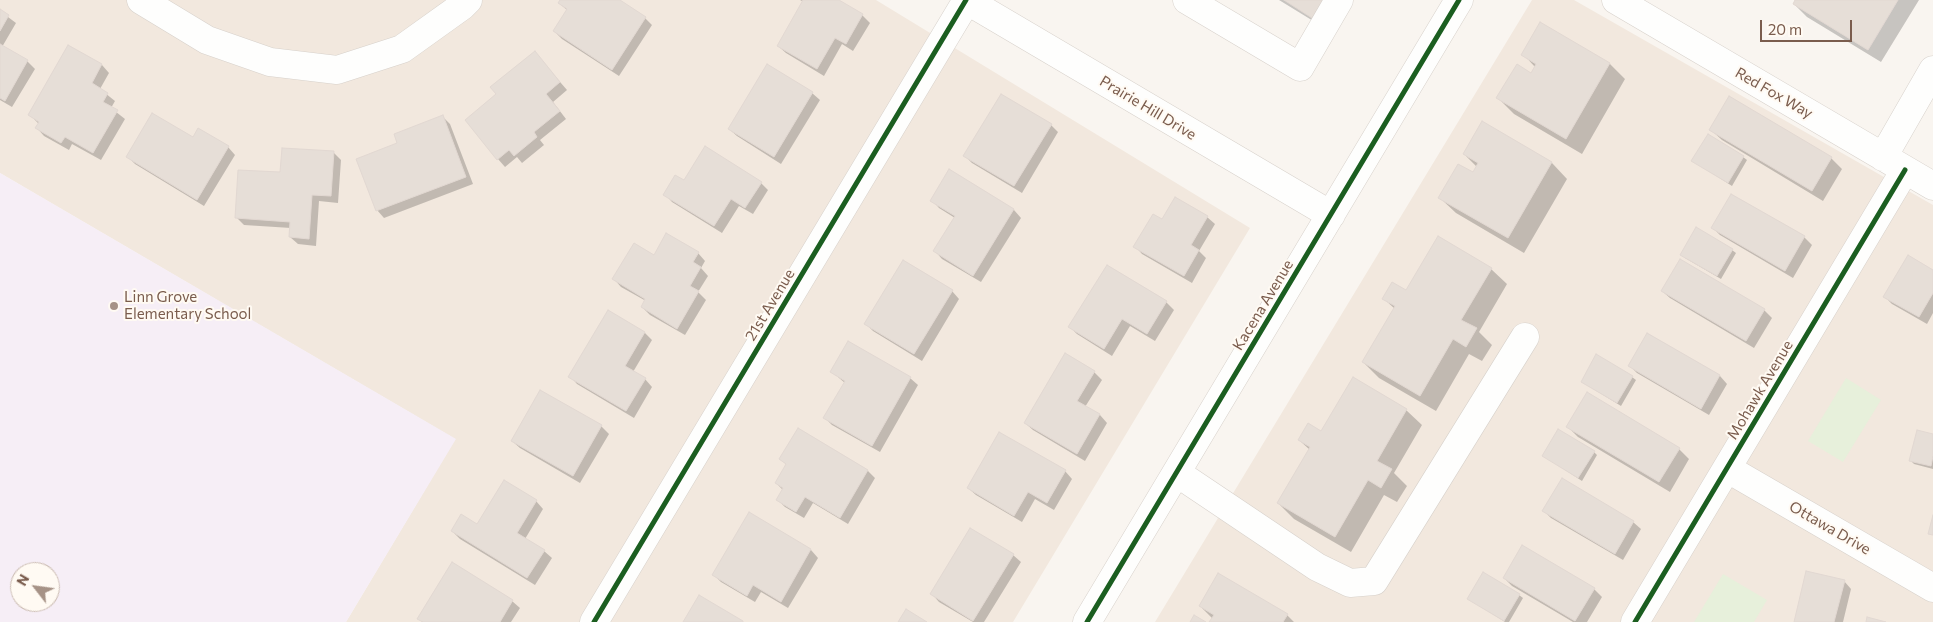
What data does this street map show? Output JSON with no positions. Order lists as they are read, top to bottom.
{
  "streets": {
    "street": [
      "Red Fox Way",
      "Prairie Hill Drive",
      "21st Avenue",
      "Kacena Avenue",
      "Mohawk Avenue",
      "Ottawa Drive"
    ]
  },
  "crossings": [
    ["Red Fox Way", "Mohawk Avenue"],
    ["Prairie Hill Drive", "21st Avenue"],
    ["Prairie Hill Drive", "Kacena Avenue"],
    ["Mohawk Avenue", "Ottawa Drive"]
  ],
  "places": ["Linn Grove Elementary School"],
  "scale_bar": "20 m",
  "north": "top left"
}
